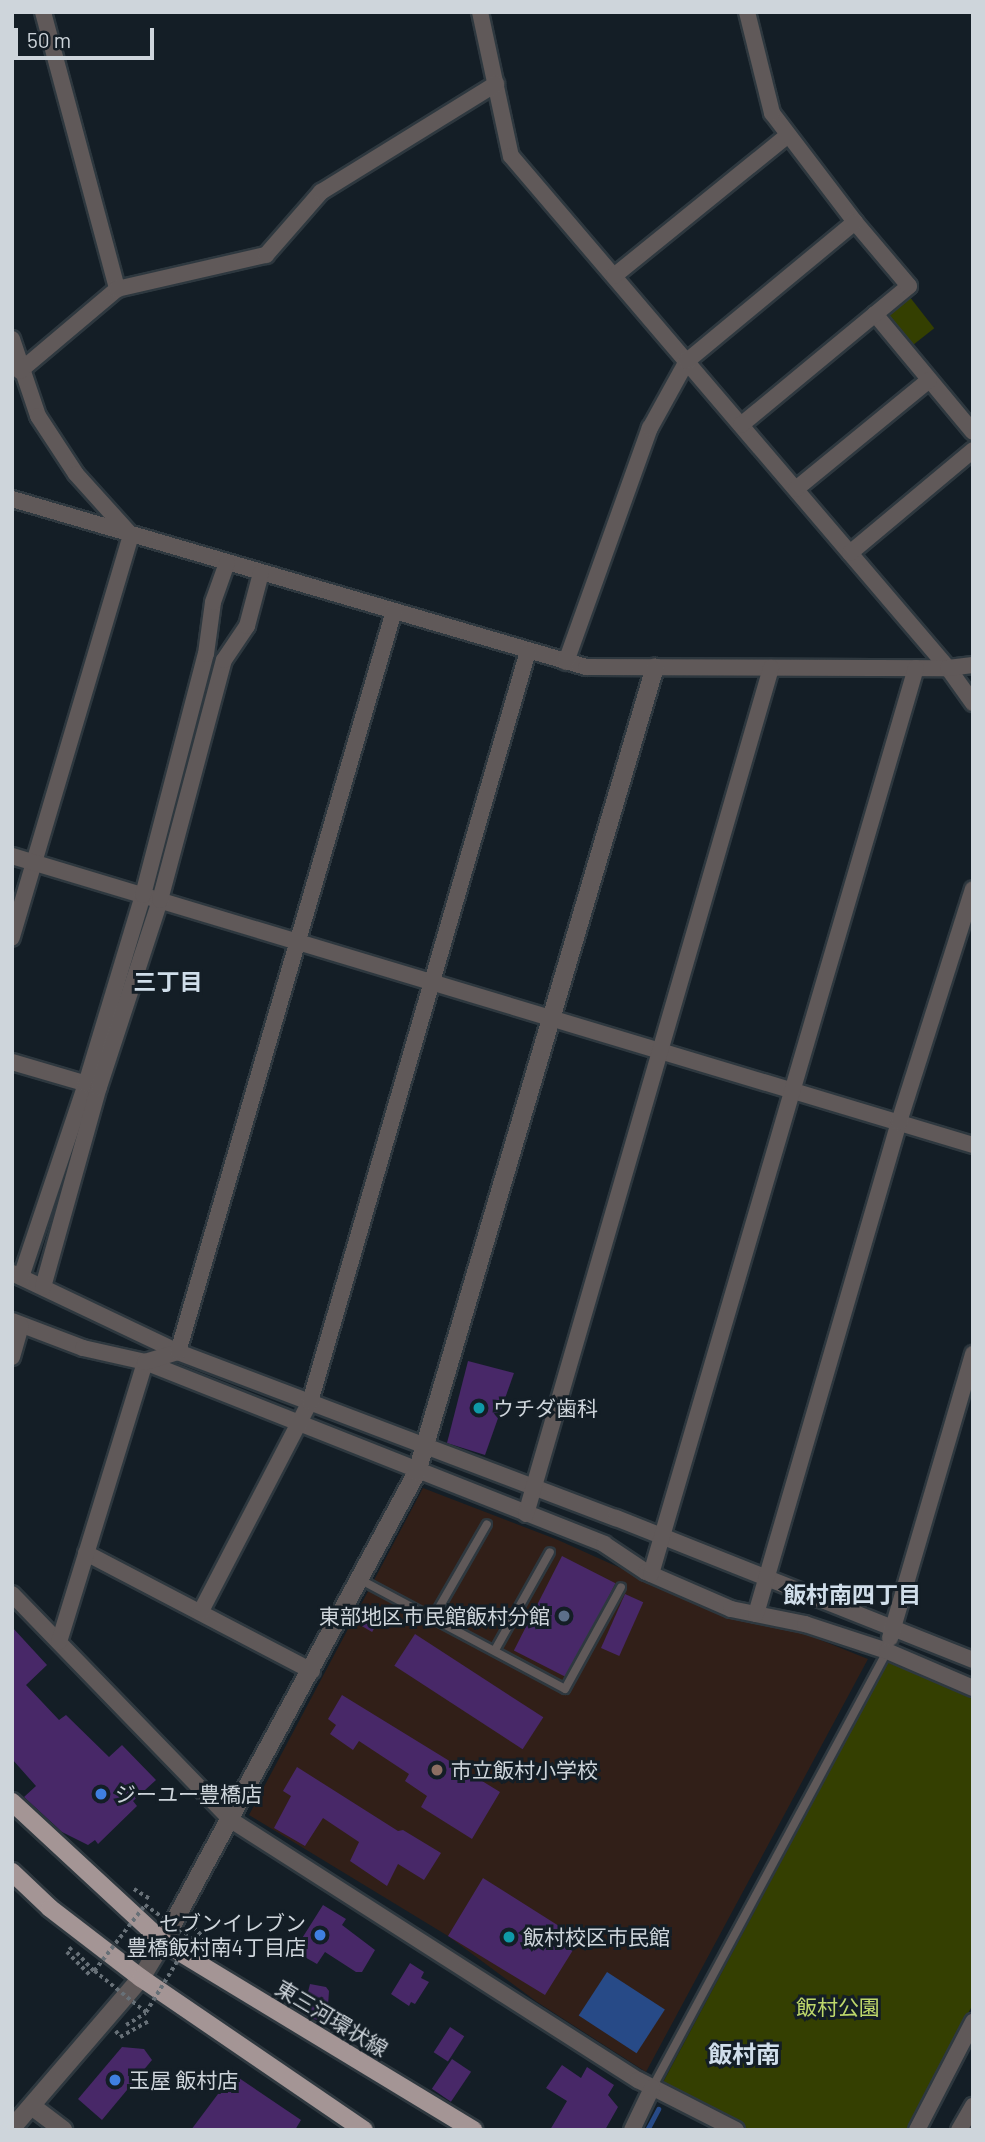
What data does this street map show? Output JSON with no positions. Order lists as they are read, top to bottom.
{
  "streets": {
    "main road": ["東三河環状線"]
  },
  "districts": ["三丁目", "飯村南四丁目", "飯村南"],
  "parks": ["飯村公園"],
  "places": [
    "ウチダ歯科",
    "東部地区市民館飯村分館",
    "市立飯村小学校",
    "ジーユー豊橋店",
    "セブンイレブン 豊橋飯村南4丁目店",
    "飯村校区市民館",
    "玉屋 飯村店"
  ],
  "scale_bar": "50 m"
}
